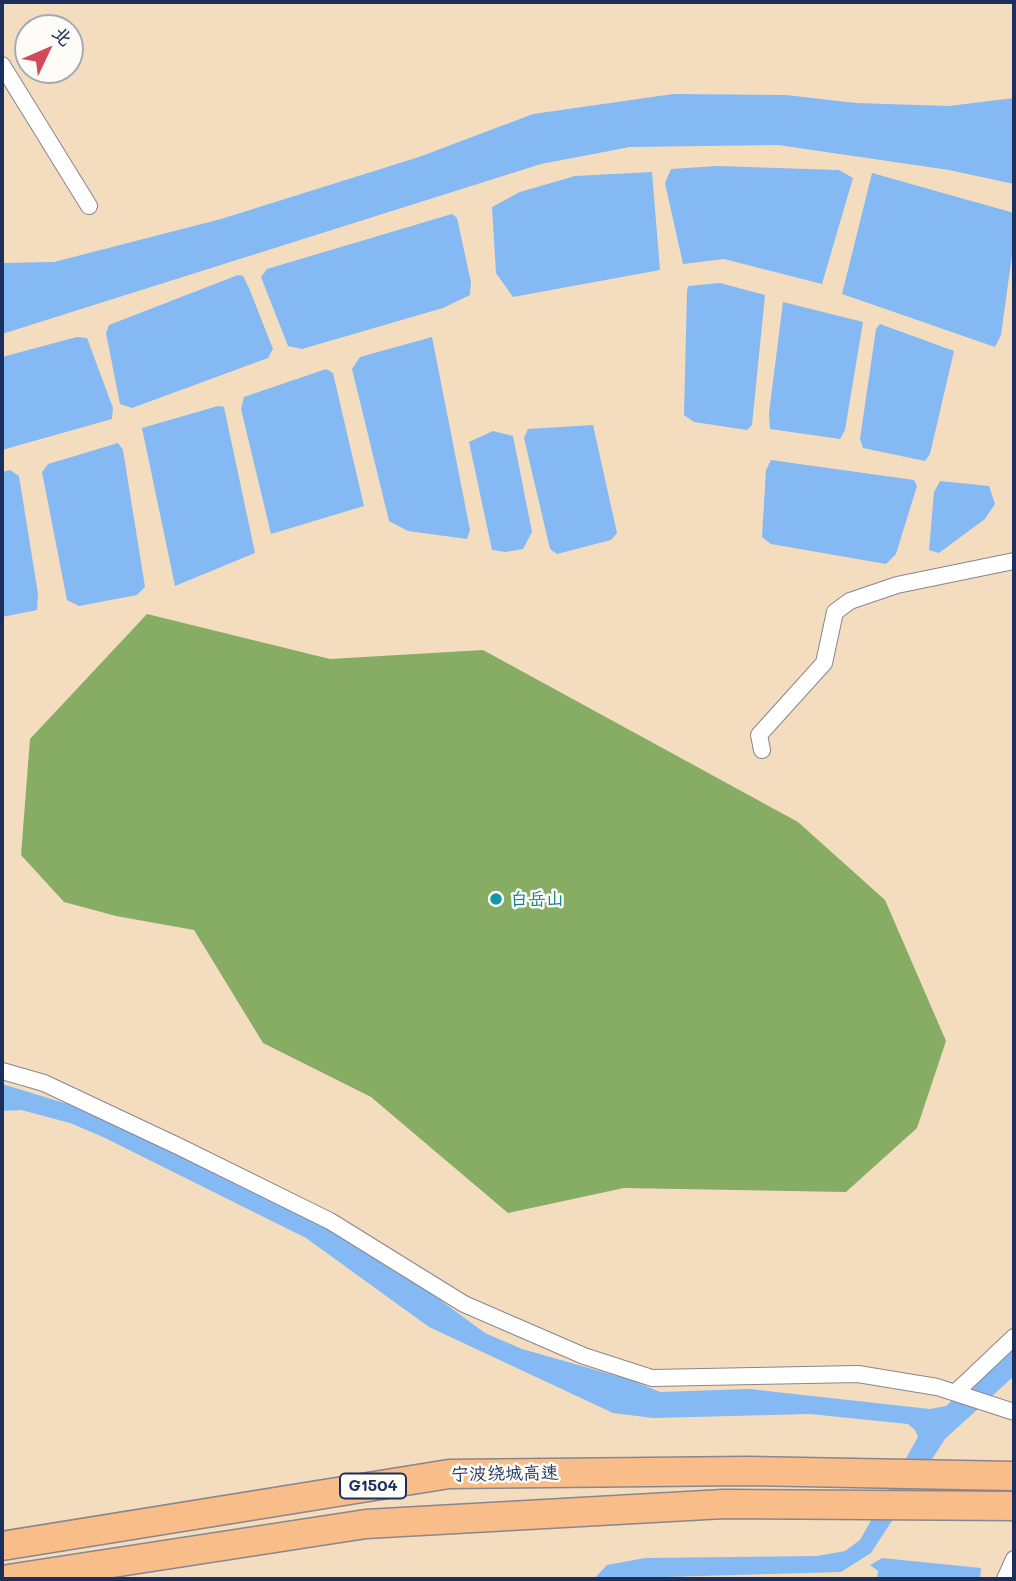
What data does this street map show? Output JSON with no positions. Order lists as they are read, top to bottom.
{
  "streets": {
    "highway": ["宁波绕城高速", "G1504"]
  },
  "places": ["白岳山"],
  "north": "top right"
}
